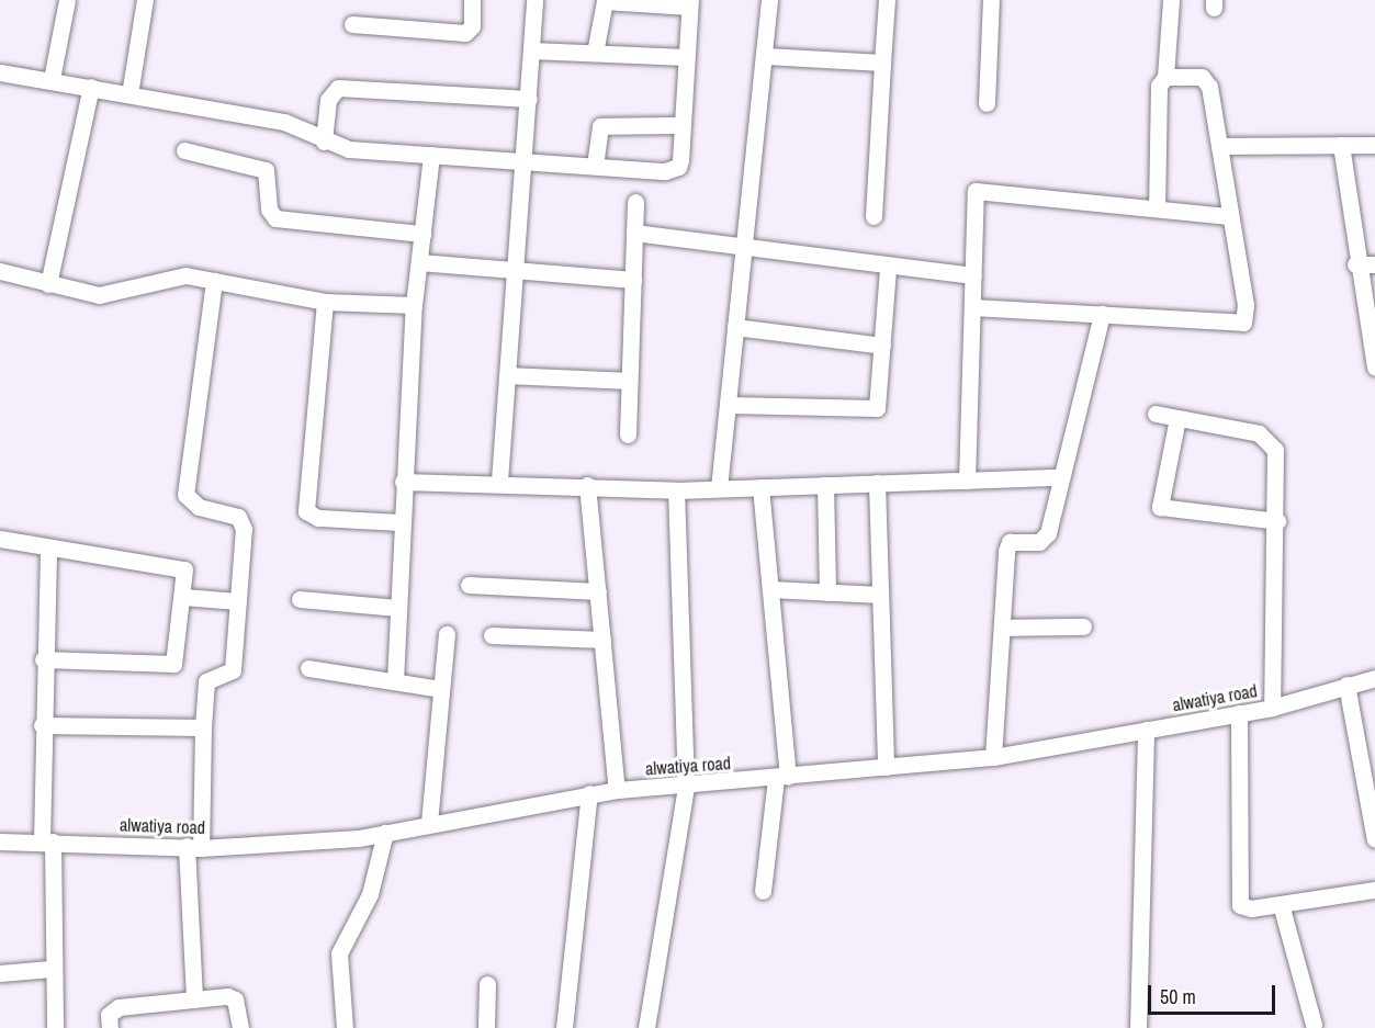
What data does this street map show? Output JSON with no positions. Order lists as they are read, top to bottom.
{
  "streets": {
    "street": ["alwatiya road"]
  },
  "scale_bar": "50 m"
}
